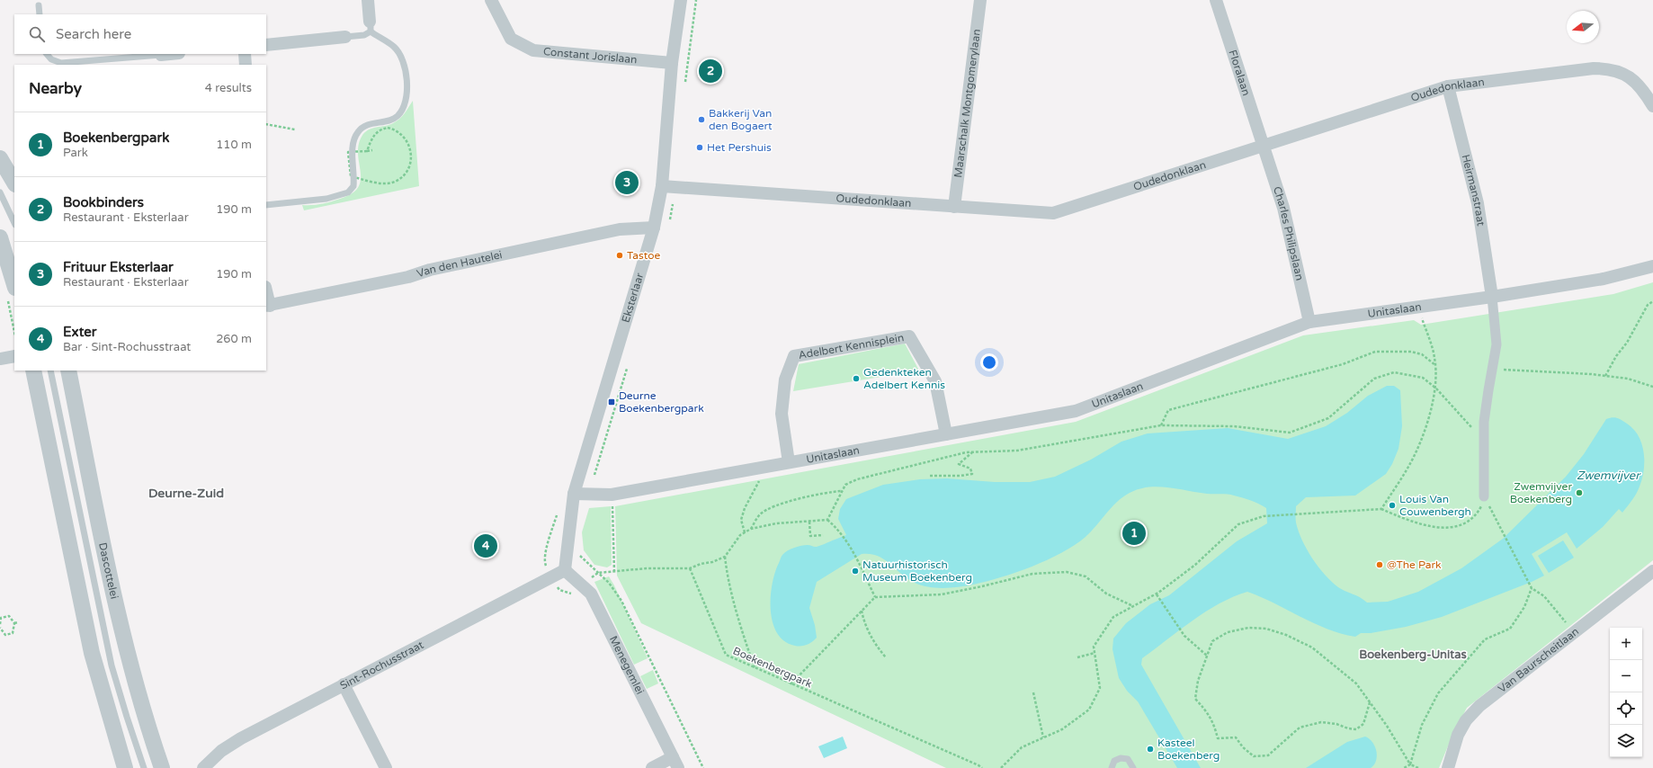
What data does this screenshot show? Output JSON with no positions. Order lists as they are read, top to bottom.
{
  "streets": {
    "street": [
      "Constant Jorislaan",
      "Floralaan",
      "Oudedonklaan",
      "Maarschalk Montgomerylaan",
      "Heirmanstraat",
      "Charles Philipslaan",
      "Van den Hautelei",
      "Eksterlaar",
      "Unitaslaan",
      "Adelbert Kennisplein",
      "Dascottelei",
      "Van Baurscheitlaan",
      "Sint-Rochusstraat",
      "Menegemlei"
    ],
    "path": ["Boekenbergpark"]
  },
  "crossings": [
    ["Constant Jorislaan", "Eksterlaar"],
    ["Floralaan", "Oudedonklaan"],
    ["Floralaan", "Charles Philipslaan"],
    ["Oudedonklaan", "Maarschalk Montgomerylaan"],
    ["Oudedonklaan", "Heirmanstraat"],
    ["Oudedonklaan", "Charles Philipslaan"],
    ["Oudedonklaan", "Eksterlaar"],
    ["Heirmanstraat", "Unitaslaan"],
    ["Charles Philipslaan", "Unitaslaan"],
    ["Van den Hautelei", "Eksterlaar"],
    ["Eksterlaar", "Unitaslaan"],
    ["Eksterlaar", "Sint-Rochusstraat"],
    ["Eksterlaar", "Menegemlei"],
    ["Unitaslaan", "Adelbert Kennisplein"],
    ["Sint-Rochusstraat", "Menegemlei"]
  ],
  "districts": ["Deurne-Zuid", "Boekenberg-Unitas"],
  "water": ["Zwemvijver"],
  "places": {
    "other": [
      "Bakkerij Van den Bogaert",
      "Het Pershuis",
      "Tastoe",
      "Gedenkteken Adelbert Kennis",
      "Zwemvijver Boekenberg",
      "Louis Van Couwenbergh",
      "@The Park",
      "Natuurhistorisch Museum Boekenberg",
      "Kasteel Boekenberg"
    ],
    "transit": ["Deurne Boekenbergpark"]
  },
  "north": "left",
  "page": {
    "search": "Search here",
    "pins": [
      "2",
      "3",
      "1",
      "4"
    ],
    "heading": ["Nearby", "4 results"],
    "list": [
      {
        "mark": "1",
        "name": "Boekenbergpark",
        "note": "Park",
        "value": "110 m"
      },
      {
        "mark": "2",
        "name": "Bookbinders",
        "note": "Restaurant · Eksterlaar",
        "value": "190 m"
      },
      {
        "mark": "3",
        "name": "Frituur Eksterlaar",
        "note": "Restaurant · Eksterlaar",
        "value": "190 m"
      },
      {
        "mark": "4",
        "name": "Exter",
        "note": "Bar · Sint-Rochusstraat",
        "value": "260 m"
      }
    ],
    "map_buttons": ["+", "−"]
  }
}
